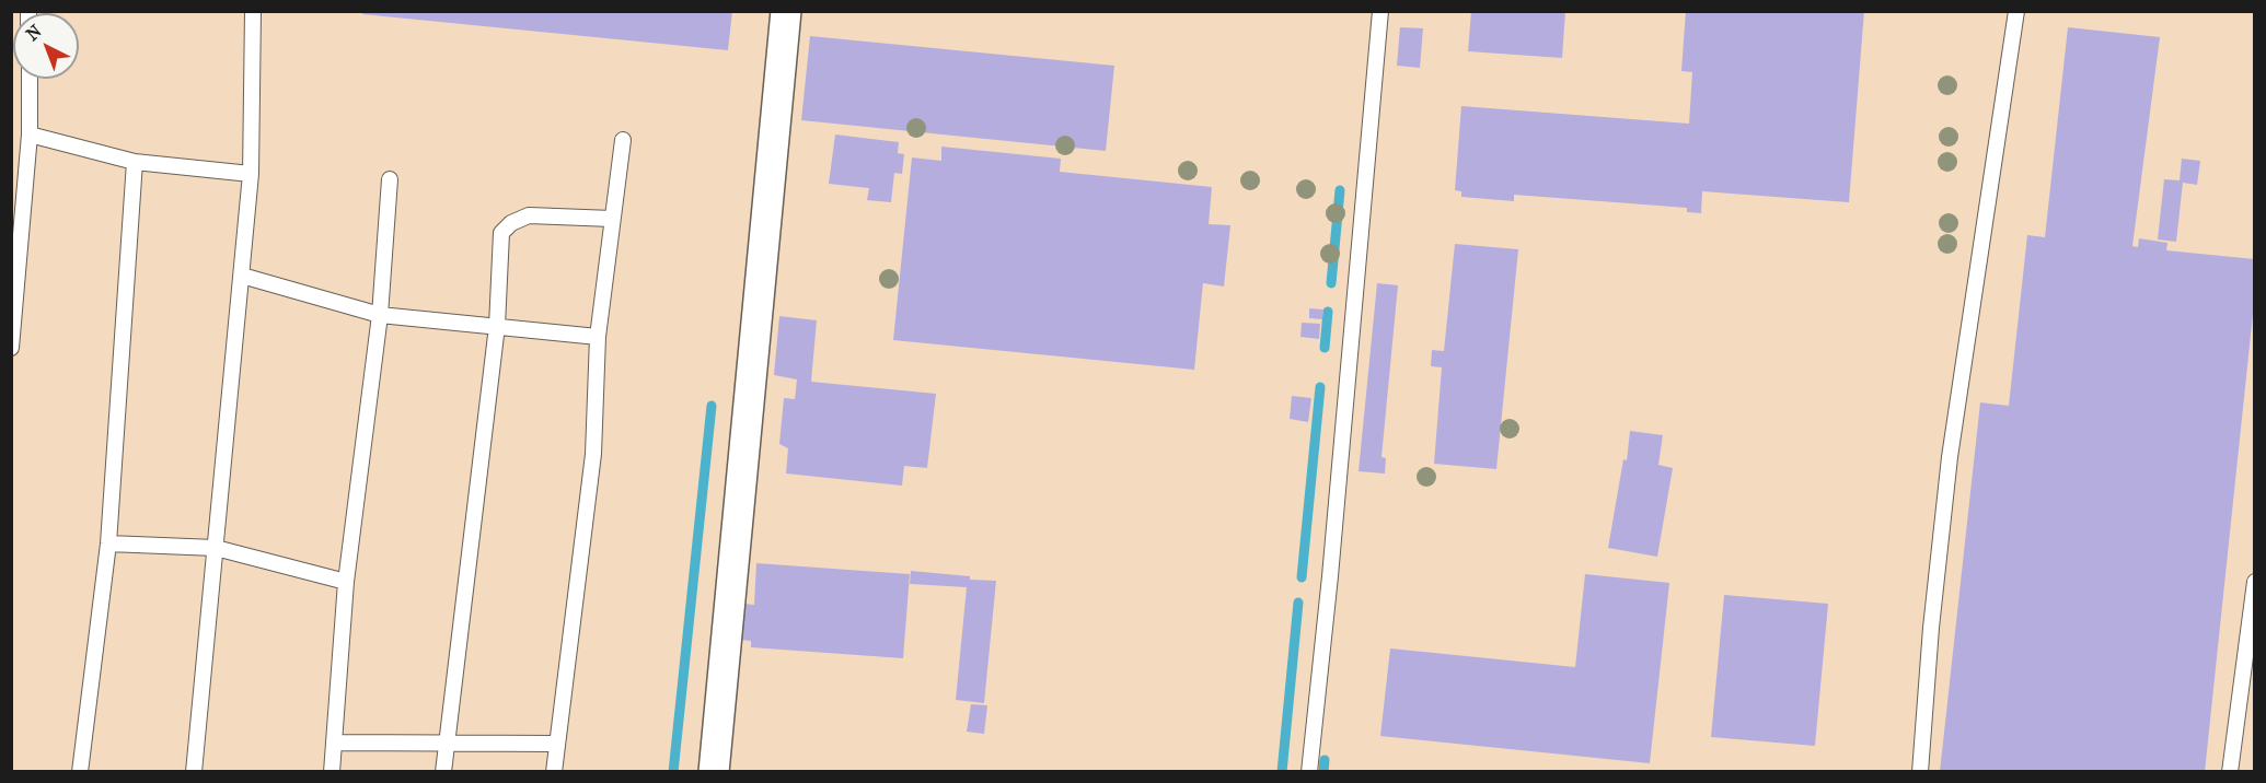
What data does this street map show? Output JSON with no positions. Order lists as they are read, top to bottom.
{
  "north": "top left"
}
